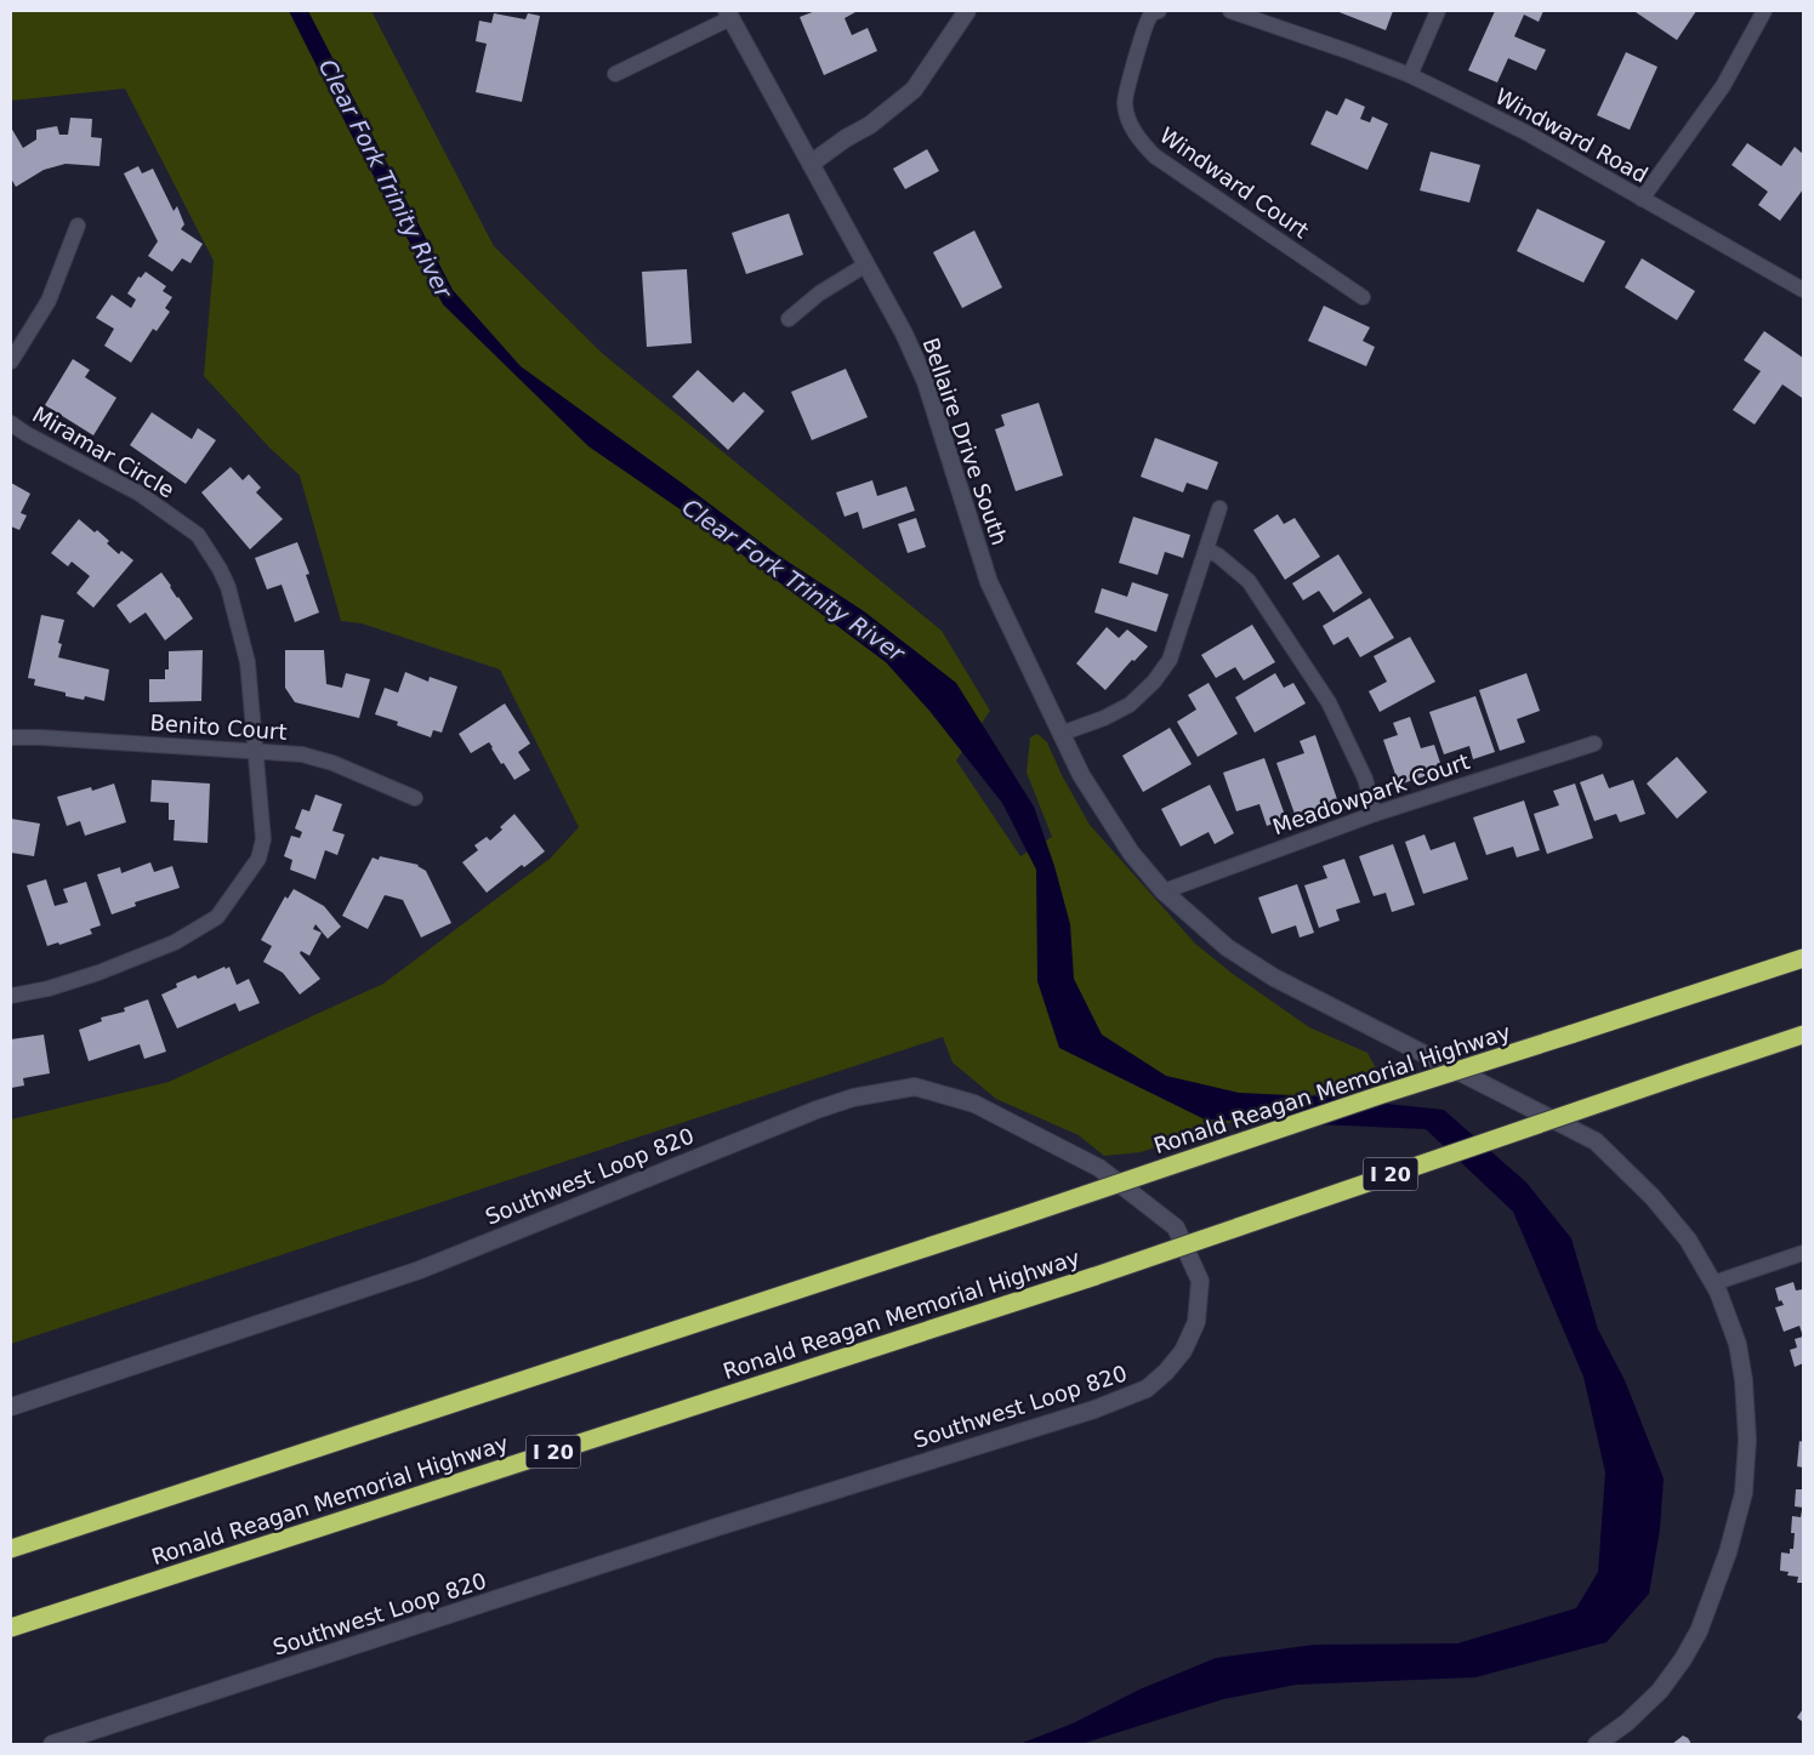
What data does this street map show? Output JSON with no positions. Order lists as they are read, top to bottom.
{
  "streets": {
    "highway": ["Ronald Reagan Memorial Highway", "I 20"],
    "street": [
      "Windward Road",
      "Windward Court",
      "Bellaire Drive South",
      "Miramar Circle",
      "Benito Court",
      "Meadowpark Court",
      "Southwest Loop 820"
    ]
  },
  "crossings": [
    ["Bellaire Drive South", "Meadowpark Court"],
    ["Miramar Circle", "Benito Court"]
  ],
  "water": ["Clear Fork Trinity River"]
}
